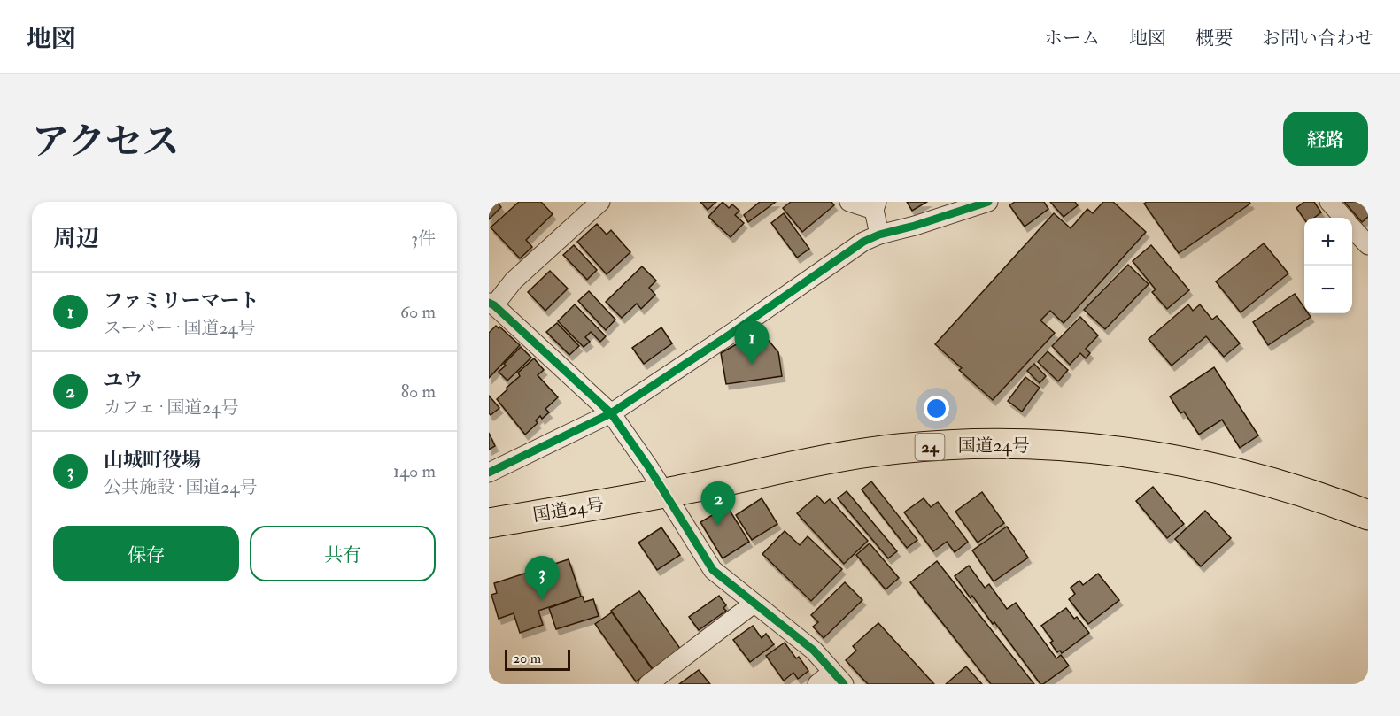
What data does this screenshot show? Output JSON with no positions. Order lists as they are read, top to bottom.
{
  "streets": {
    "highway": ["国道24号", "24"]
  },
  "scale_bar": "20 m",
  "page": {
    "header": "地図",
    "nav": [
      "ホーム",
      "地図",
      "概要",
      "お問い合わせ"
    ],
    "title": "アクセス",
    "buttons": [
      "経路",
      ["保存", "共有"]
    ],
    "heading": ["周辺", "3件"],
    "map_buttons": ["+", "−"],
    "list": [
      {
        "mark": "1",
        "name": "ファミリーマート",
        "note": "スーパー · 国道24号",
        "value": "60 m"
      },
      {
        "mark": "2",
        "name": "ユウ",
        "note": "カフェ · 国道24号",
        "value": "80 m"
      },
      {
        "mark": "3",
        "name": "山城町役場",
        "note": "公共施設 · 国道24号",
        "value": "140 m"
      }
    ],
    "pins": ["1", "2", "3"],
    "scale": "20 m"
  }
}
